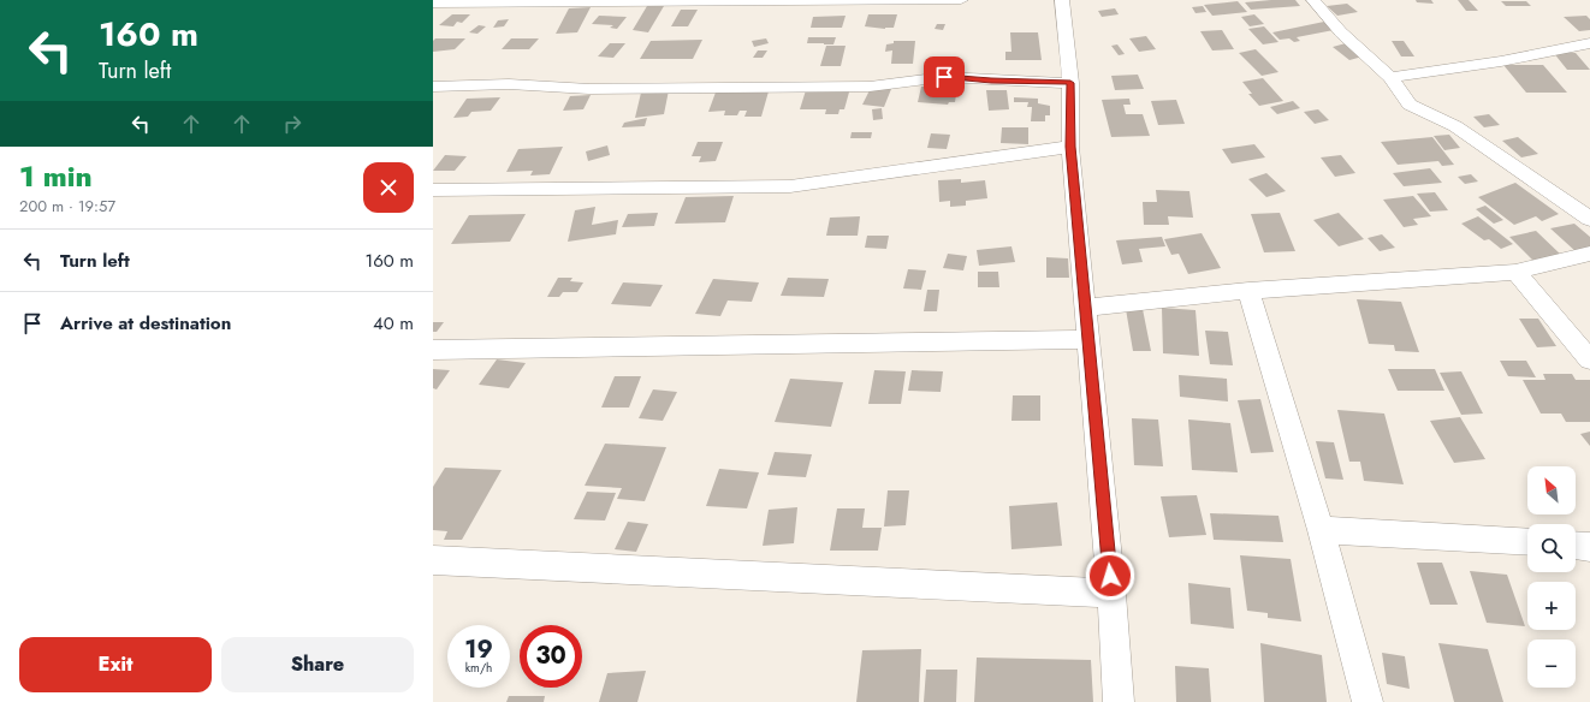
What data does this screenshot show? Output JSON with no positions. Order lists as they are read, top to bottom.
{
  "north": "top left",
  "page": {
    "turn": ["160 m", "Turn left"],
    "heading": ["1 min", "200 m · 19:57"],
    "list": [
      {
        "name": "Turn left",
        "value": "160 m"
      },
      {
        "name": "Arrive at destination",
        "value": "40 m"
      }
    ],
    "map_buttons": ["+", "−"],
    "speed": "19 km/h",
    "limit": "30",
    "buttons": ["Exit", "Share"]
  }
}
